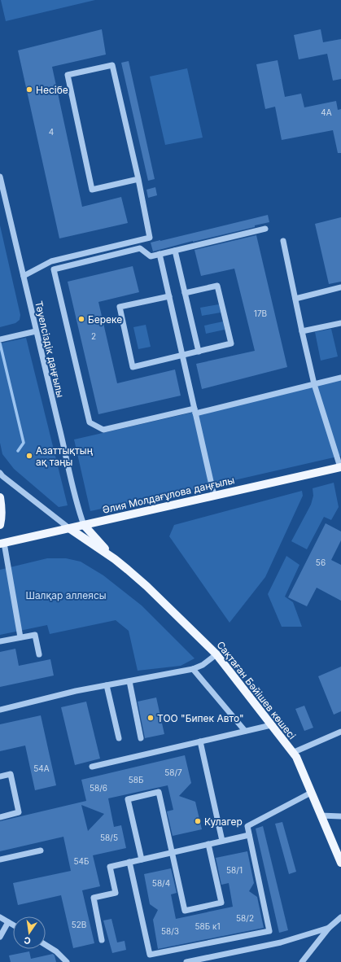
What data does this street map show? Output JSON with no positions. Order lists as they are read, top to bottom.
{
  "streets": {
    "main road": ["Әлия Молдағұлова даңғылы", "Сақтаған Бәйішев көшесі"],
    "street": ["Тәуелсіздік даңғылы"]
  },
  "crossings": [
    ["Тәуелсіздік даңғылы", "Әлия Молдағұлова даңғылы"],
    ["Тәуелсіздік даңғылы", "Сақтаған Бәйішев көшесі"],
    ["Әлия Молдағұлова даңғылы", "Сақтаған Бәйішев көшесі"]
  ],
  "parks": ["Шалқар аллеясы"],
  "places": [
    "Несiбе",
    "Береке",
    "Азаттықтың ақ таңы",
    "ТОО \"Бипек Авто\"",
    "Кулагер"
  ],
  "house_numbers": [
    "4А",
    "4",
    "17В",
    "2",
    "56",
    "54А",
    "58/7",
    "58Б",
    "58/6",
    "58/5",
    "54Б",
    "58/1",
    "58/4",
    "58/2",
    "52В",
    "58Б к1",
    "58/3"
  ],
  "north": "bottom"
}
